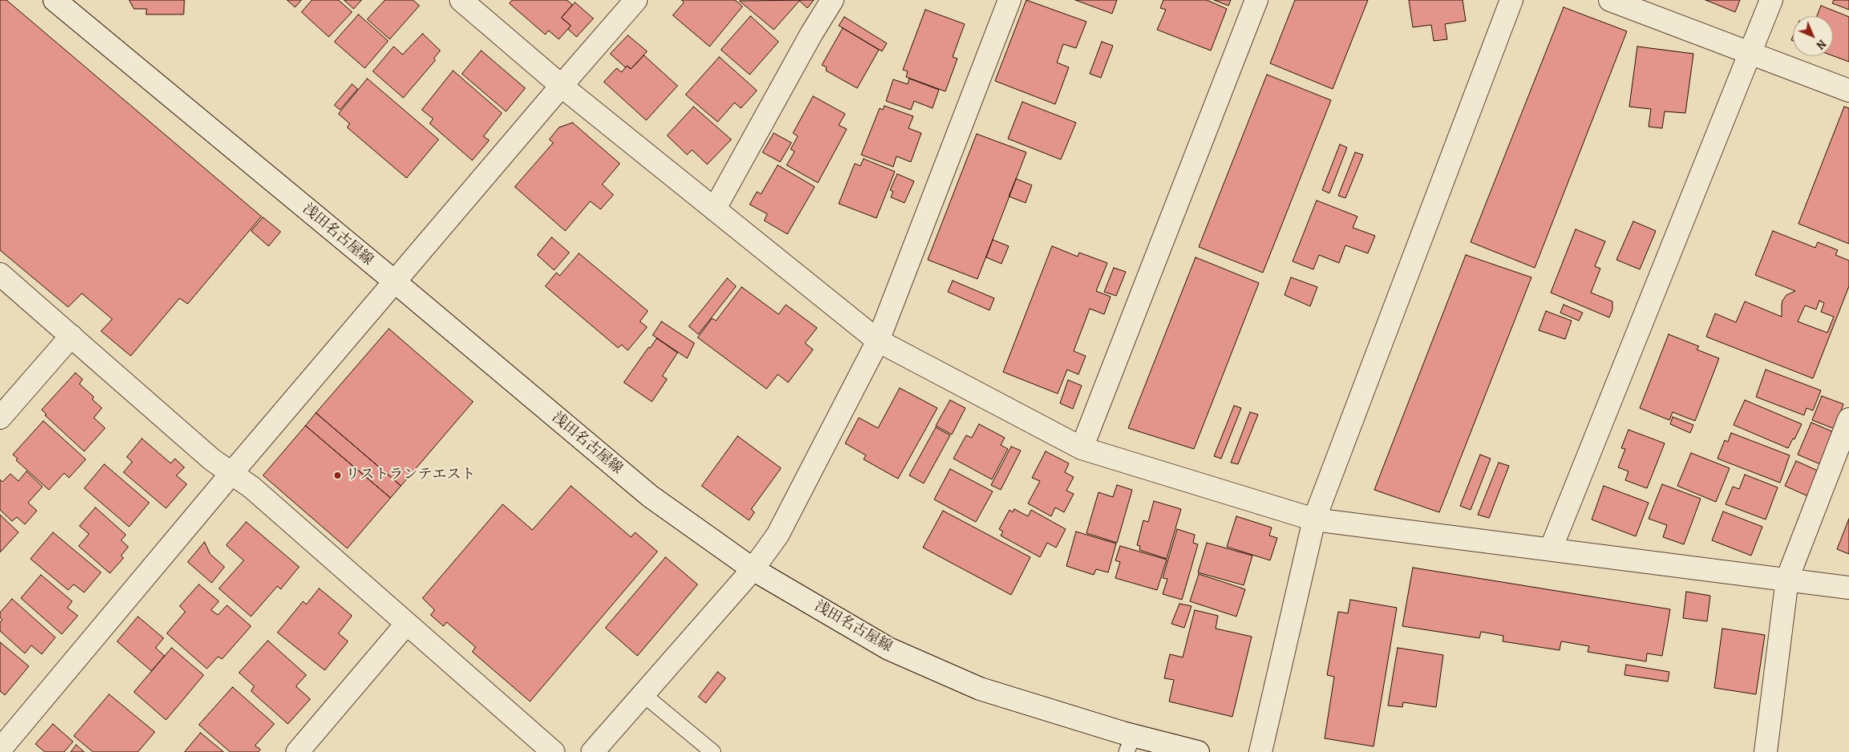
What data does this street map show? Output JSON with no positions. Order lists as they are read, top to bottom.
{
  "streets": {
    "street": ["浅田名古屋線"]
  },
  "places": ["リストランテエスト"],
  "north": "bottom right"
}
